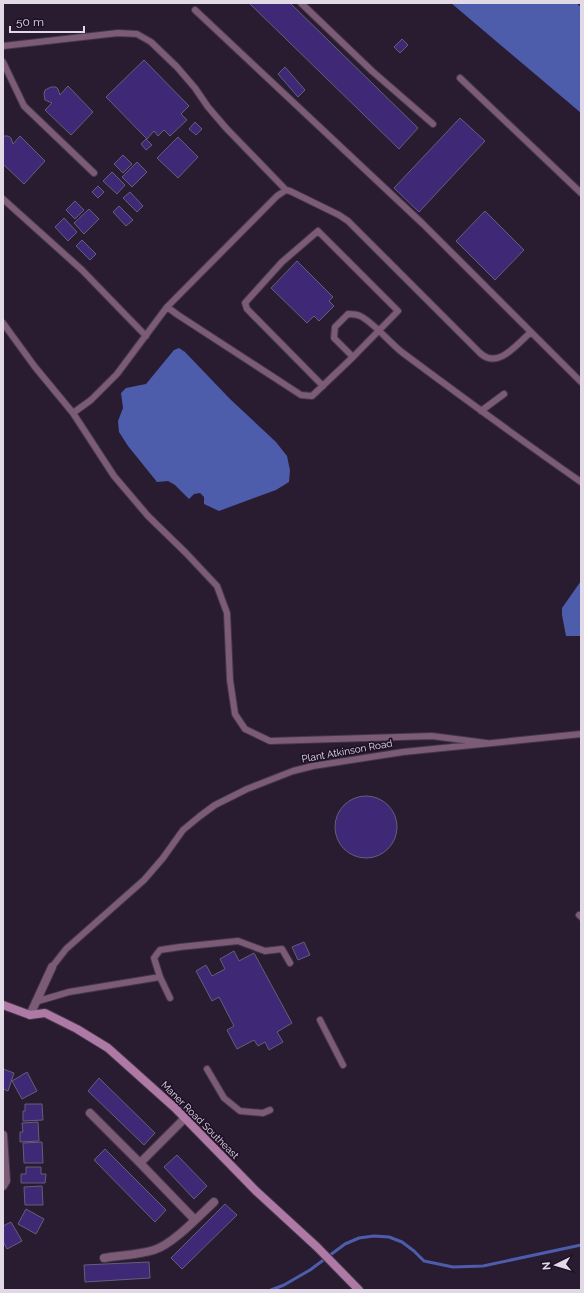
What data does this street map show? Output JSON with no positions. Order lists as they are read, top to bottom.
{
  "streets": {
    "street": ["Plant Atkinson Road", "Maner Road Southeast"]
  },
  "crossings": [
    ["Plant Atkinson Road", "Maner Road Southeast"]
  ],
  "scale_bar": "50 m",
  "north": "left"
}
